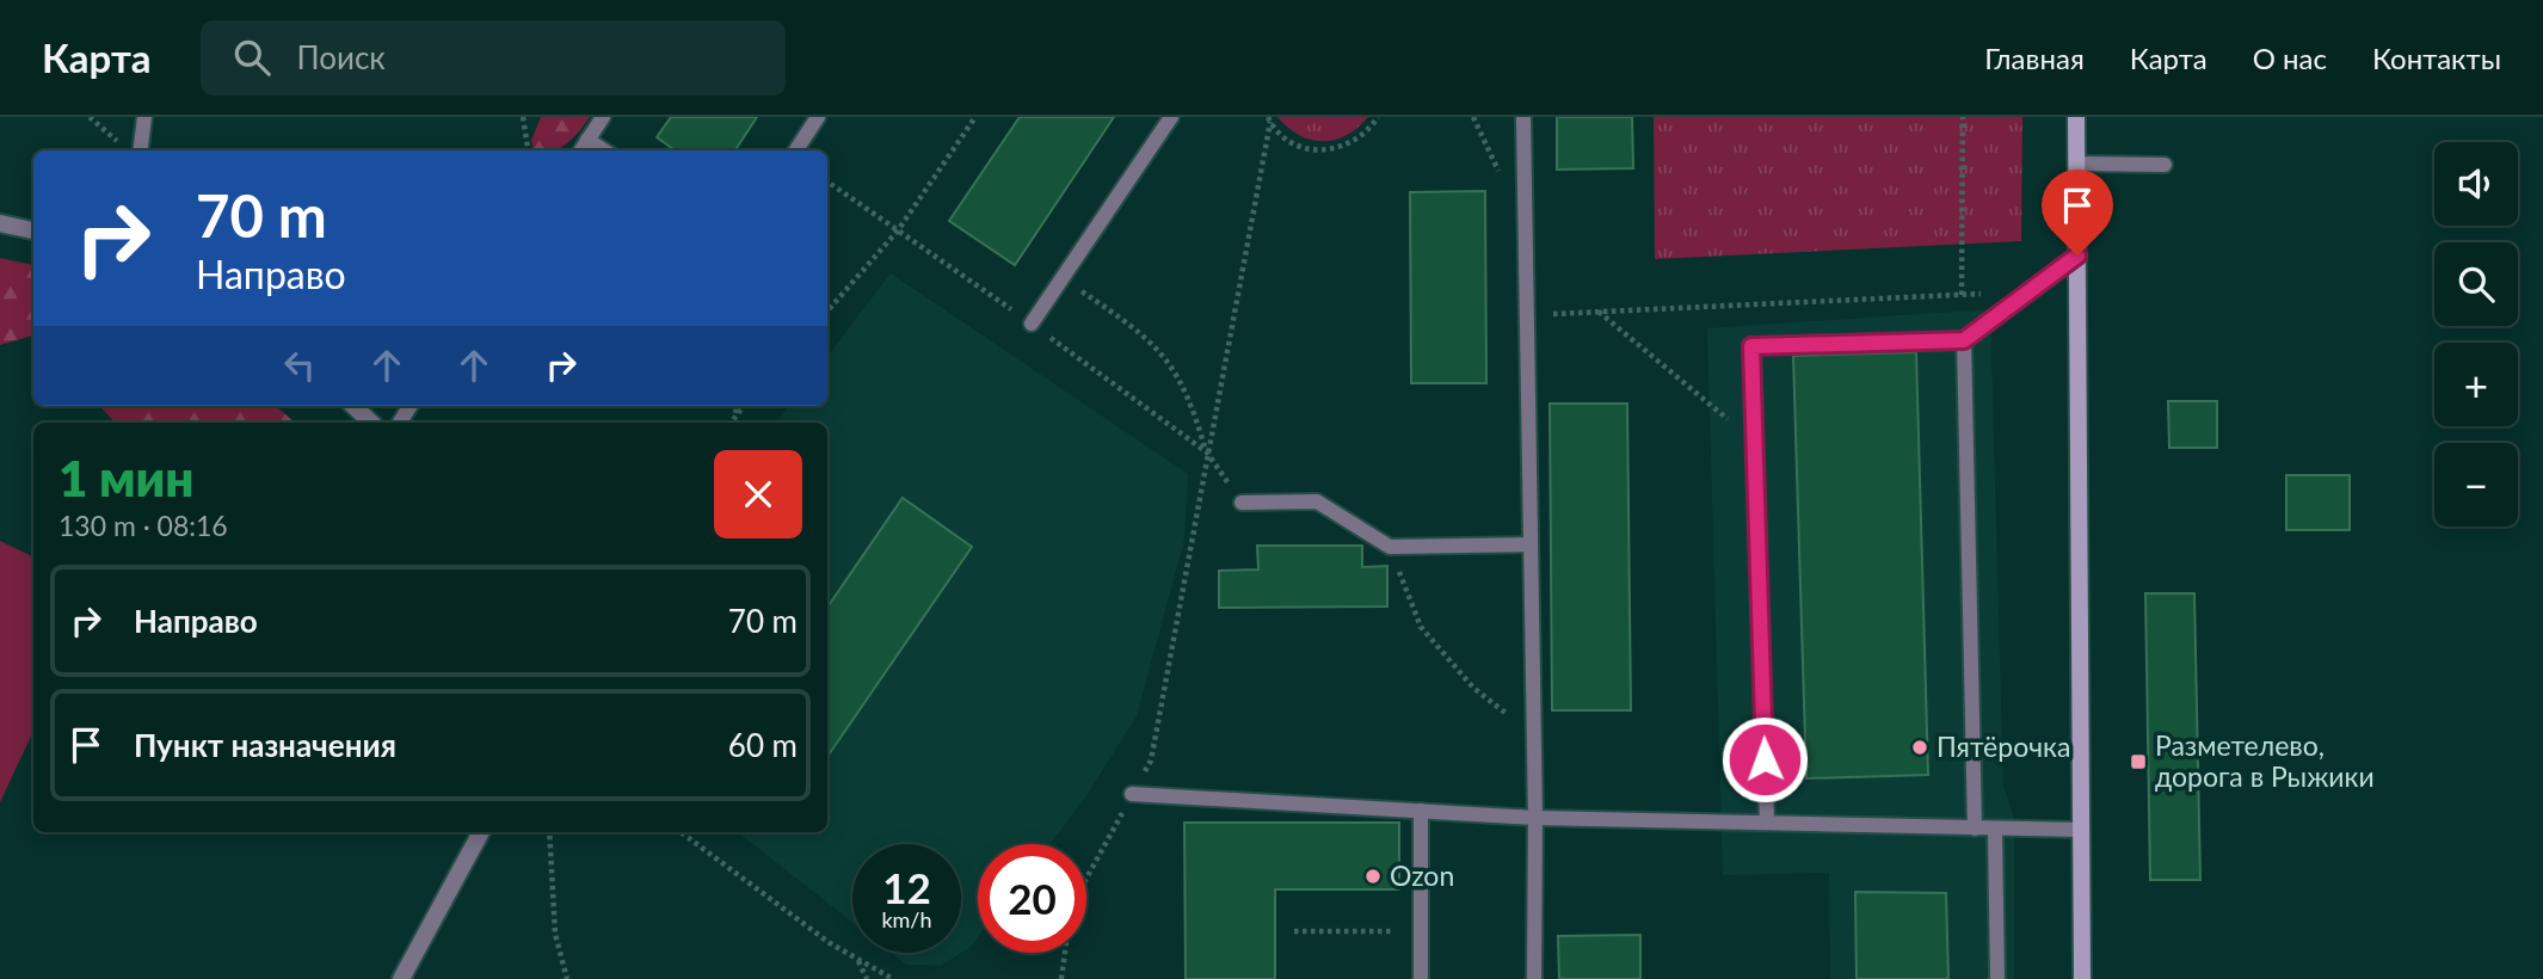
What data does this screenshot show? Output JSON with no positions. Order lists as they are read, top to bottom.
{
  "places": {
    "other": ["Пятёрочка", "Ozon"],
    "transit": ["Разметелево, дорога в Рыжики"]
  },
  "page": {
    "header": "Карта",
    "search": "Поиск",
    "nav": [
      "Главная",
      "Карта",
      "О нас",
      "Контакты"
    ],
    "map_buttons": ["+", "−"],
    "turn": ["70 m", "Направо"],
    "heading": ["1 мин", "130 m · 08:16"],
    "list": [
      {
        "name": "Направо",
        "value": "70 m"
      },
      {
        "name": "Пункт назначения",
        "value": "60 m"
      }
    ],
    "speed": "12 km/h",
    "limit": "20"
  }
}
